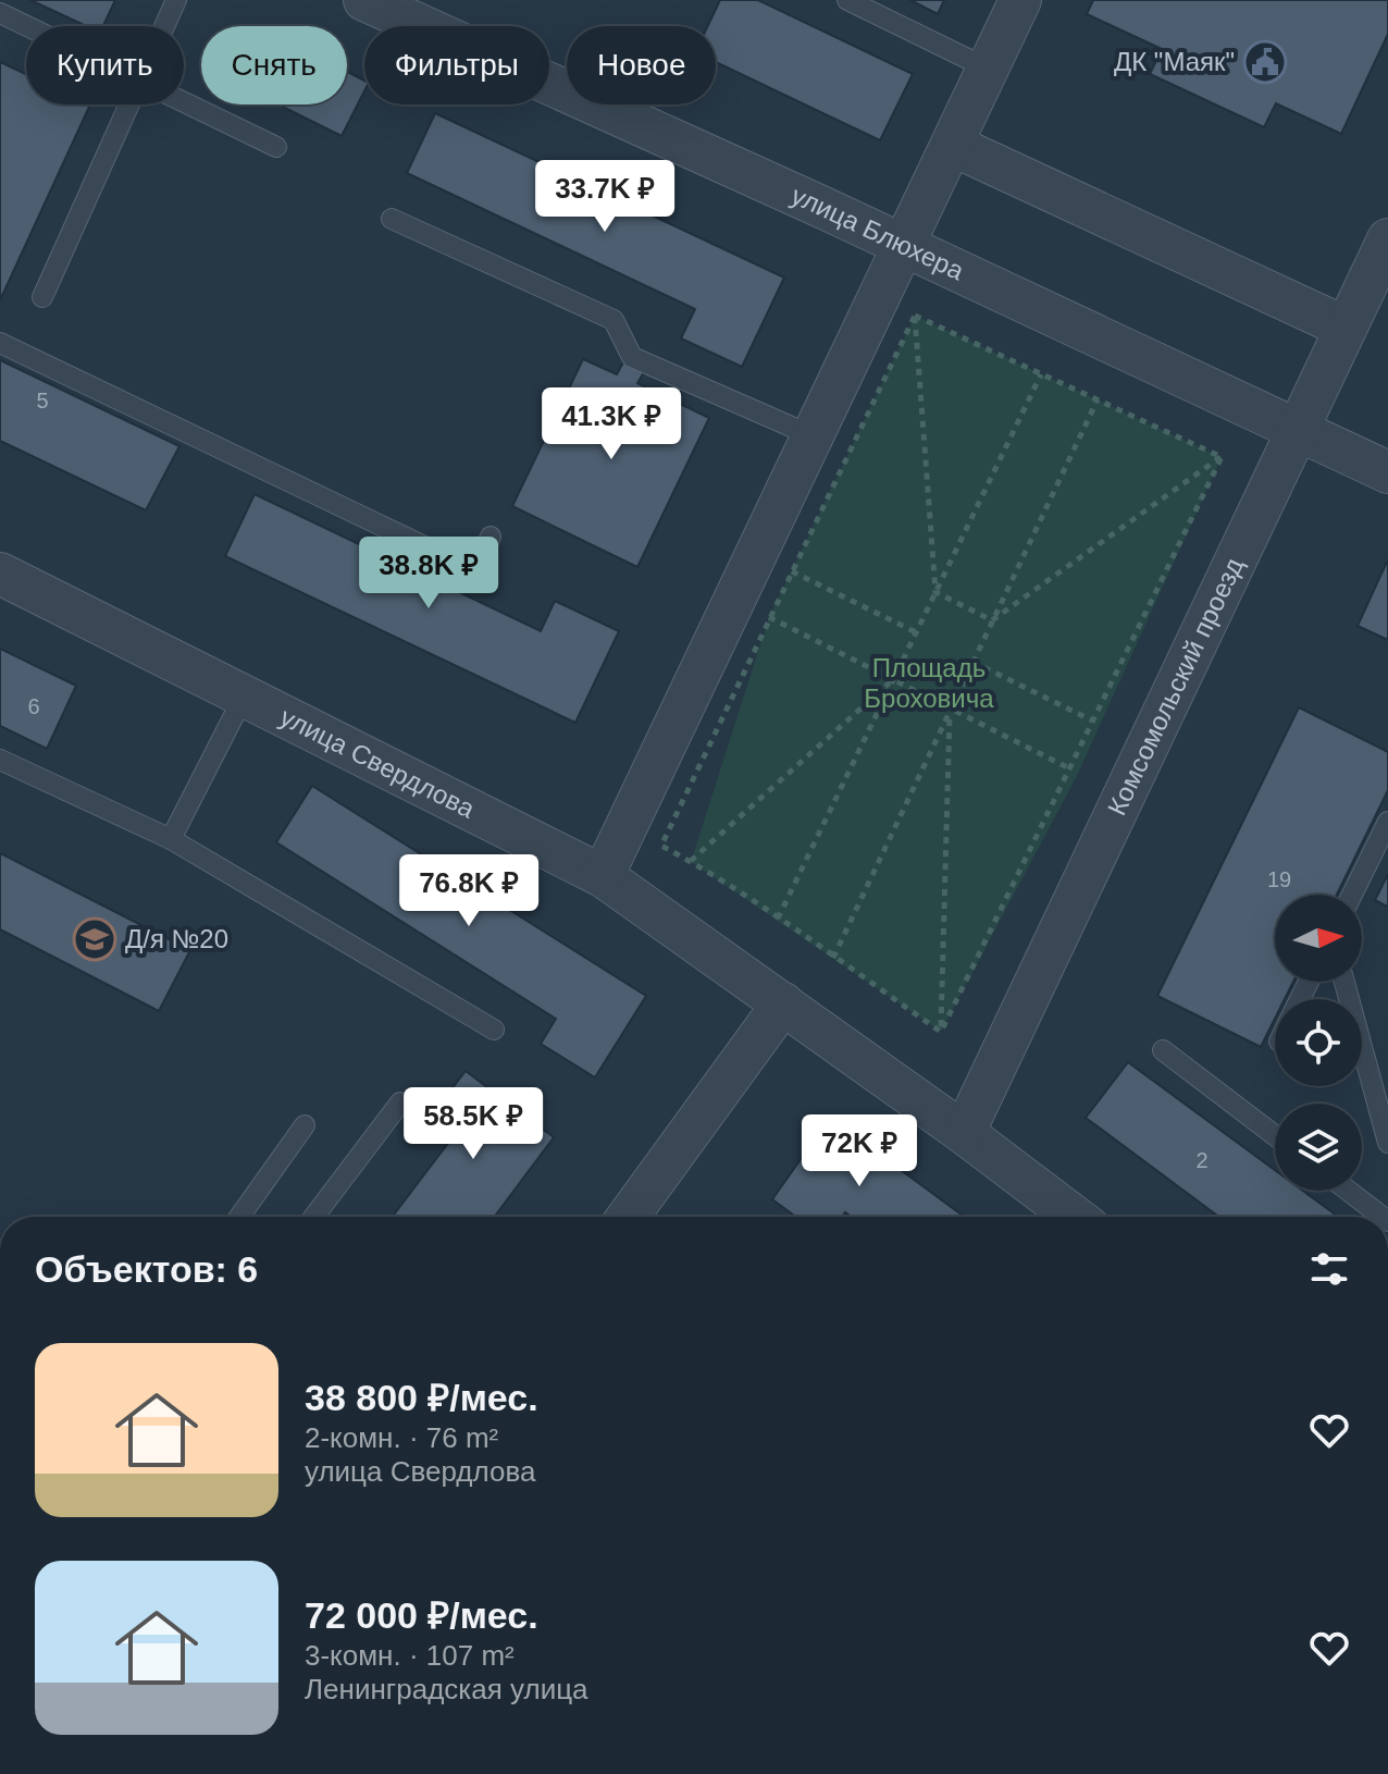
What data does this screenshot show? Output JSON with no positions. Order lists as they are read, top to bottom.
{
  "streets": {
    "street": ["улица Блюхера", "Комсомольский проезд", "улица Свердлова"]
  },
  "crossings": [
    ["улица Блюхера", "Комсомольский проезд"],
    ["Комсомольский проезд", "улица Свердлова"]
  ],
  "parks": ["Площадь Броховича"],
  "places": {
    "public building": ["ДК \"Маяк\""],
    "school or university": ["Д/я №20"]
  },
  "house_numbers": [
    "5",
    "6",
    "19",
    "2"
  ],
  "north": "right",
  "page": {
    "chip": [
      "Купить",
      "Снять",
      "Фильтры",
      "Новое"
    ],
    "price": [
      "33.7K ₽",
      "41.3K ₽",
      "38.8K ₽",
      "76.8K ₽",
      "58.5K ₽",
      "72K ₽"
    ],
    "heading": "Объектов: 6",
    "list": [
      {
        "name": "38 800 ₽/мес.",
        "note": "2-комн. · 76 m² · улица Свердлова"
      },
      {
        "name": "72 000 ₽/мес.",
        "note": "3-комн. · 107 m² · Ленинградская улица"
      }
    ]
  }
}
